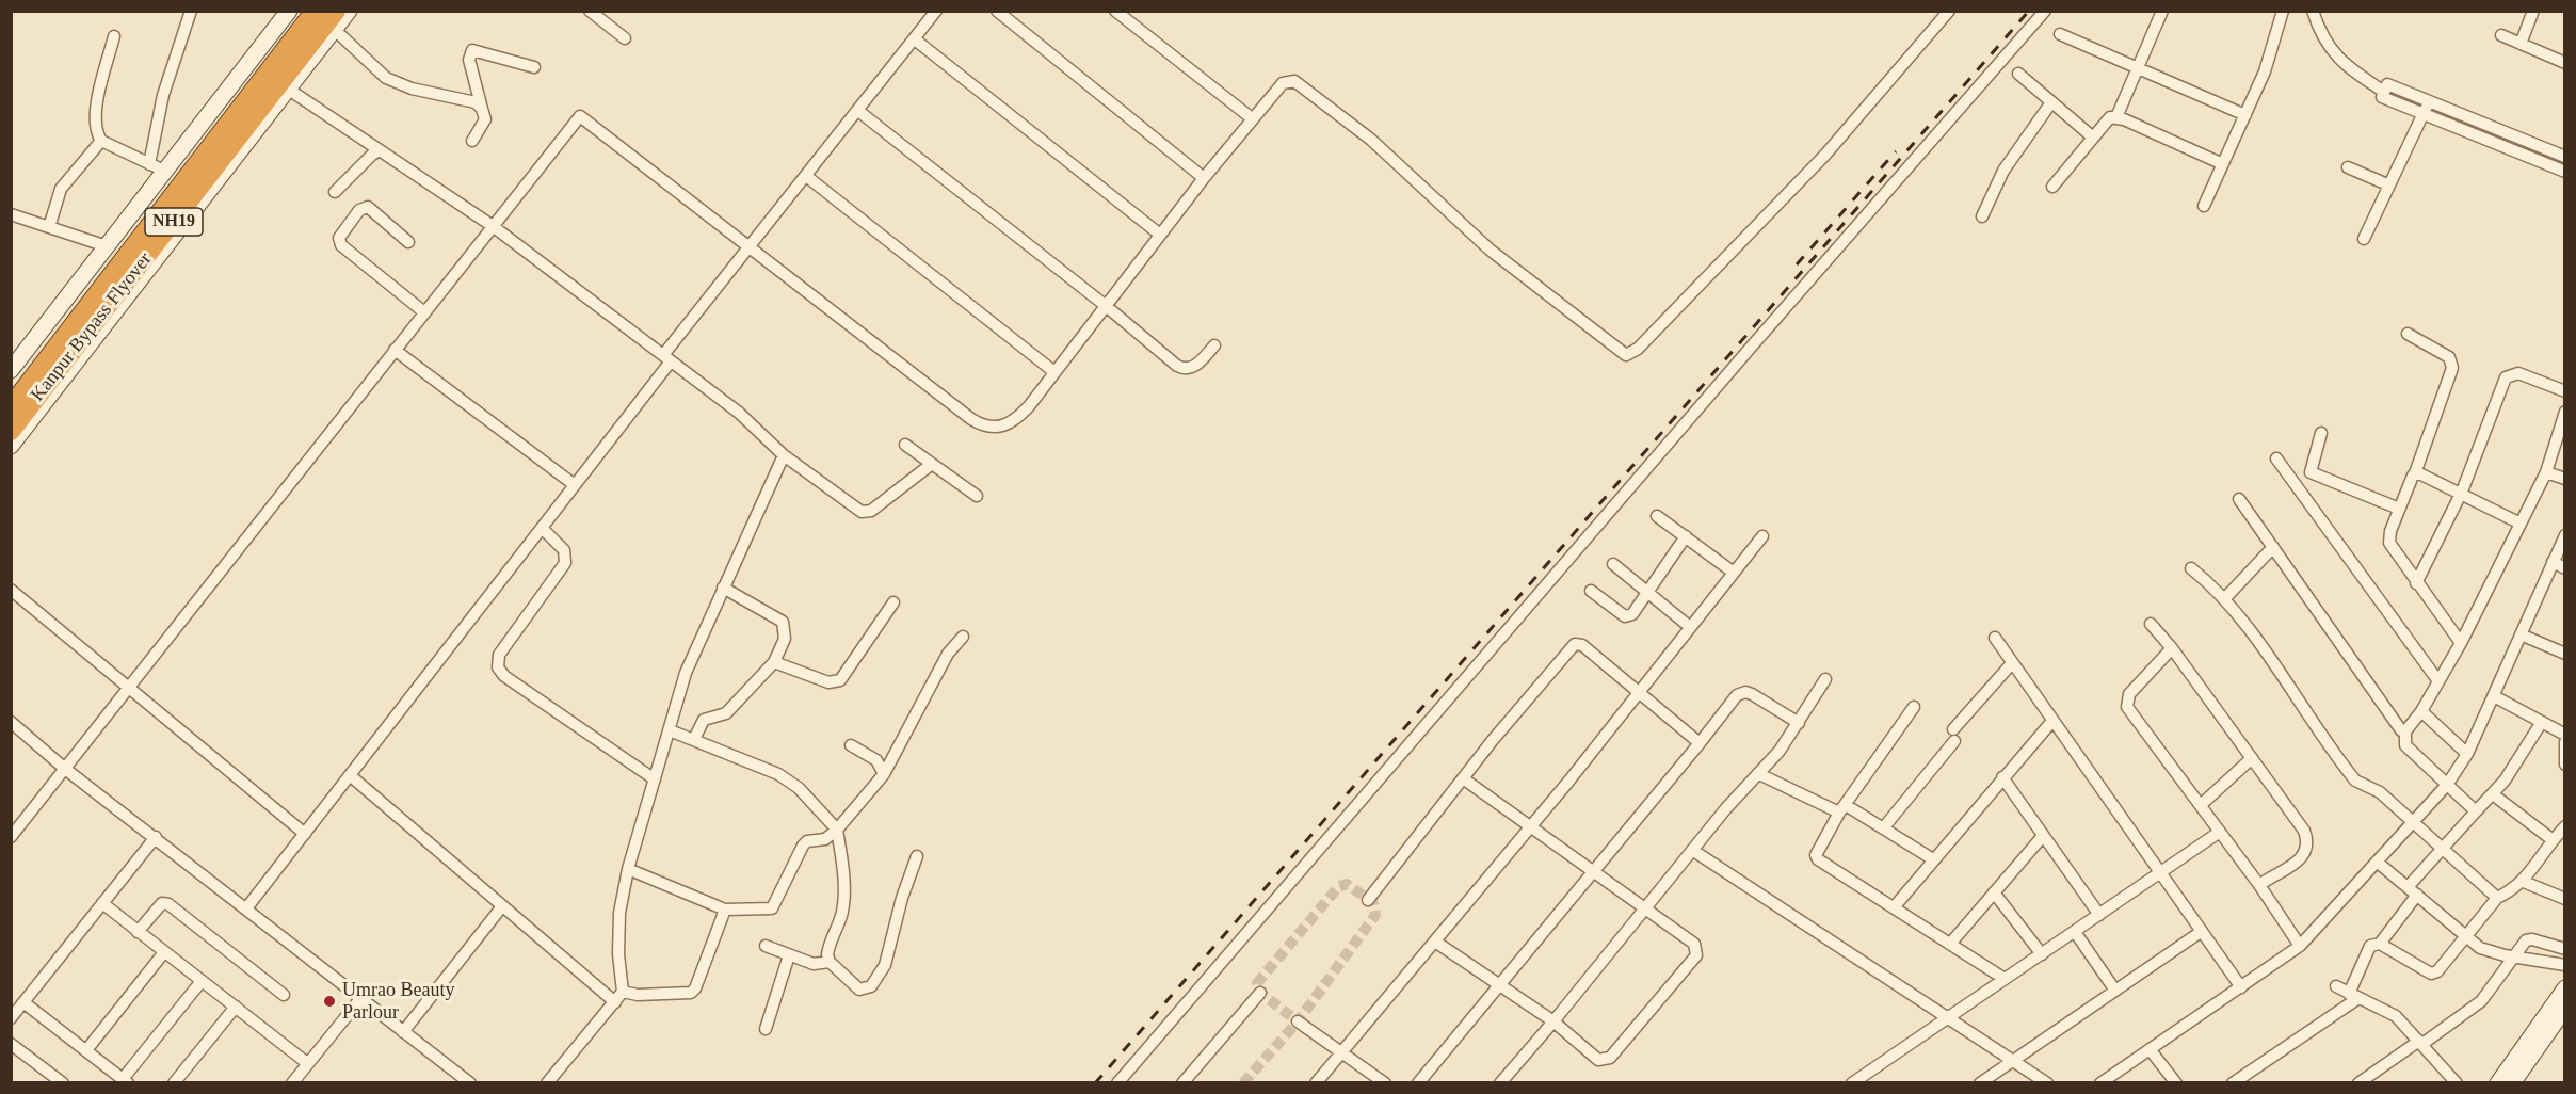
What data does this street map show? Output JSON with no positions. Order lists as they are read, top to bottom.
{
  "streets": {
    "highway": ["NH19", "Kanpur Bypass Flyover"]
  },
  "places": ["Umrao Beauty Parlour"]
}
